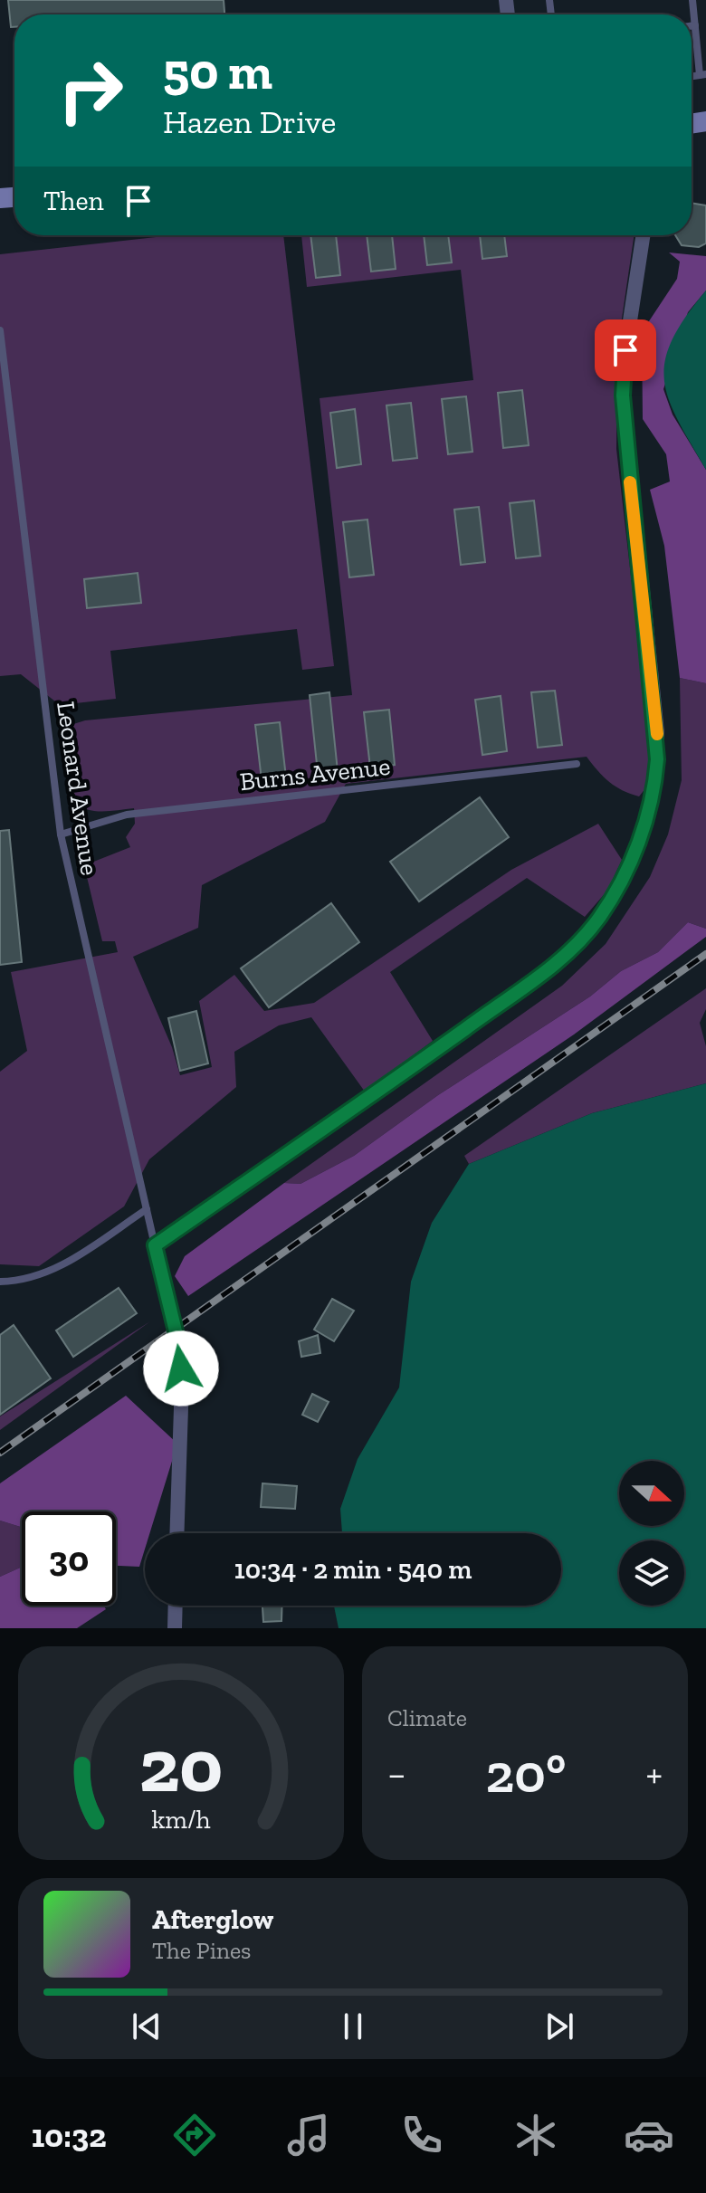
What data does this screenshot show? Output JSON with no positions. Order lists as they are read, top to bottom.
{
  "streets": {
    "lane": ["Burns Avenue", "Leonard Avenue"]
  },
  "crossings": [
    ["Burns Avenue", "Leonard Avenue"]
  ],
  "north": "right",
  "page": {
    "turn": ["50 m", "Hazen Drive"],
    "then": "Then",
    "limit": "30",
    "trip": "10:34 · 2 min · 540 m",
    "tile": "Climate",
    "heat": ["−", "20°", "+"],
    "song": ["Afterglow", "The Pines"],
    "tabs": "10:32",
    "gauge": ["20", "km/h"]
  }
}
